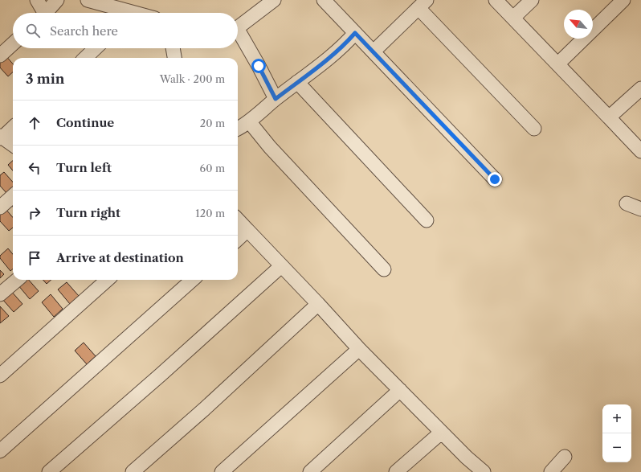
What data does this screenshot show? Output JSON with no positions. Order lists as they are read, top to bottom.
{
  "north": "top left",
  "page": {
    "search": "Search here",
    "heading": ["3 min", "Walk · 200 m"],
    "list": [
      ["Continue", "20 m"],
      ["Turn left", "60 m"],
      ["Turn right", "120 m"],
      "Arrive at destination"
    ],
    "map_buttons": ["+", "−"]
  }
}
